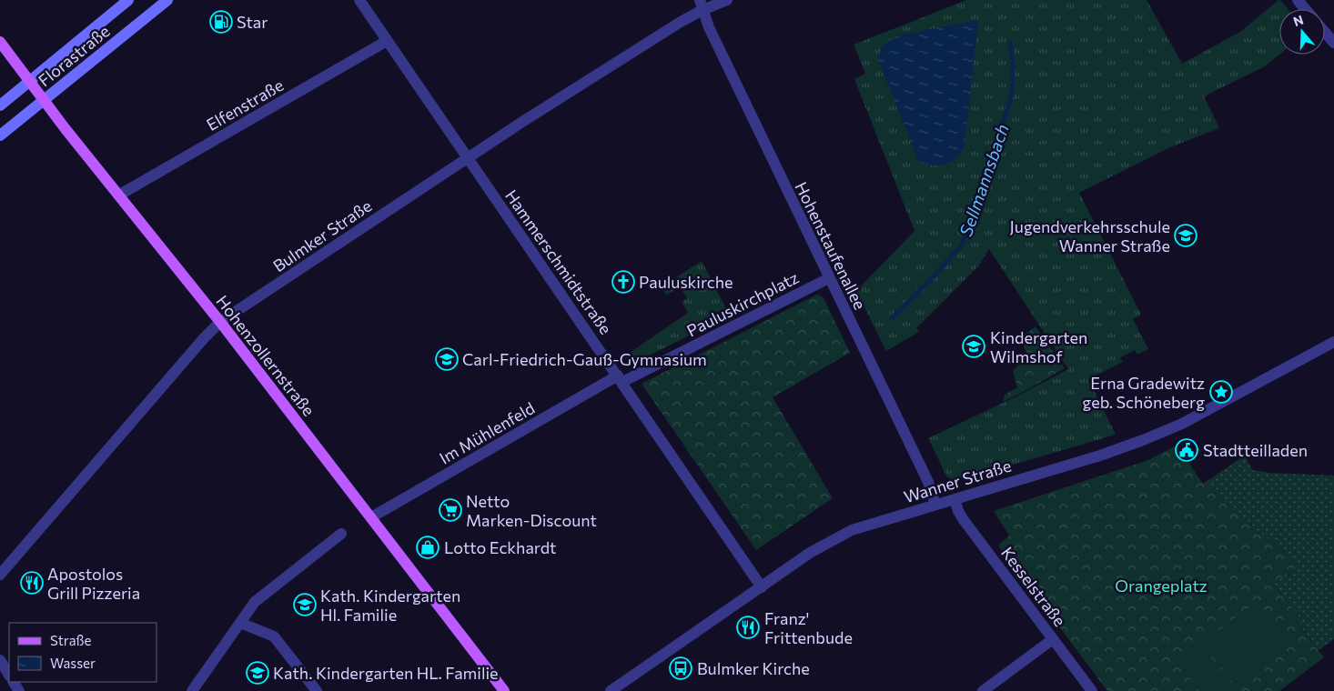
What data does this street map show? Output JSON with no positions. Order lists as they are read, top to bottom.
{
  "streets": {
    "main road": ["Florastraße", "Hohenzollernstraße"],
    "street": [
      "Elfenstraße",
      "Bulmker Straße",
      "Hohenstaufenallee",
      "Hammerschmidtstraße",
      "Pauluskirchplatz",
      "Im Mühlenfeld",
      "Wanner Straße",
      "Kesselstraße"
    ]
  },
  "crossings": [
    ["Florastraße", "Hohenzollernstraße"],
    ["Elfenstraße", "Hammerschmidtstraße"],
    ["Elfenstraße", "Hohenzollernstraße"],
    ["Bulmker Straße", "Hohenstaufenallee"],
    ["Bulmker Straße", "Hammerschmidtstraße"],
    ["Bulmker Straße", "Hohenzollernstraße"],
    ["Hohenstaufenallee", "Pauluskirchplatz"],
    ["Hohenstaufenallee", "Wanner Straße"],
    ["Hammerschmidtstraße", "Pauluskirchplatz"],
    ["Hammerschmidtstraße", "Im Mühlenfeld"],
    ["Hammerschmidtstraße", "Wanner Straße"],
    ["Pauluskirchplatz", "Im Mühlenfeld"],
    ["Hohenzollernstraße", "Im Mühlenfeld"],
    ["Wanner Straße", "Kesselstraße"]
  ],
  "water": ["Sellmannsbach"],
  "parks": ["Orangeplatz"],
  "places": {
    "fuel station": ["Star"],
    "school or university": [
      "Jugendverkehrsschule Wanner Straße",
      "Kindergarten Wilmshof",
      "Carl-Friedrich-Gauß-Gymnasium",
      "Kath. Kindergarten Hl. Familie",
      "Kath. Kindergarten HL. Familie"
    ],
    "church": ["Pauluskirche"],
    "place": ["Erna Gradewitz geb. Schöneberg"],
    "public building": ["Stadtteilladen"],
    "supermarket": ["Netto Marken-Discount"],
    "shop": ["Lotto Eckhardt"],
    "restaurant": ["Apostolos Grill Pizzeria", "Franz' Frittenbude"],
    "bus stop": ["Bulmker Kirche"]
  },
  "legend": ["Straße", "Wasser"],
  "north": "top"
}
